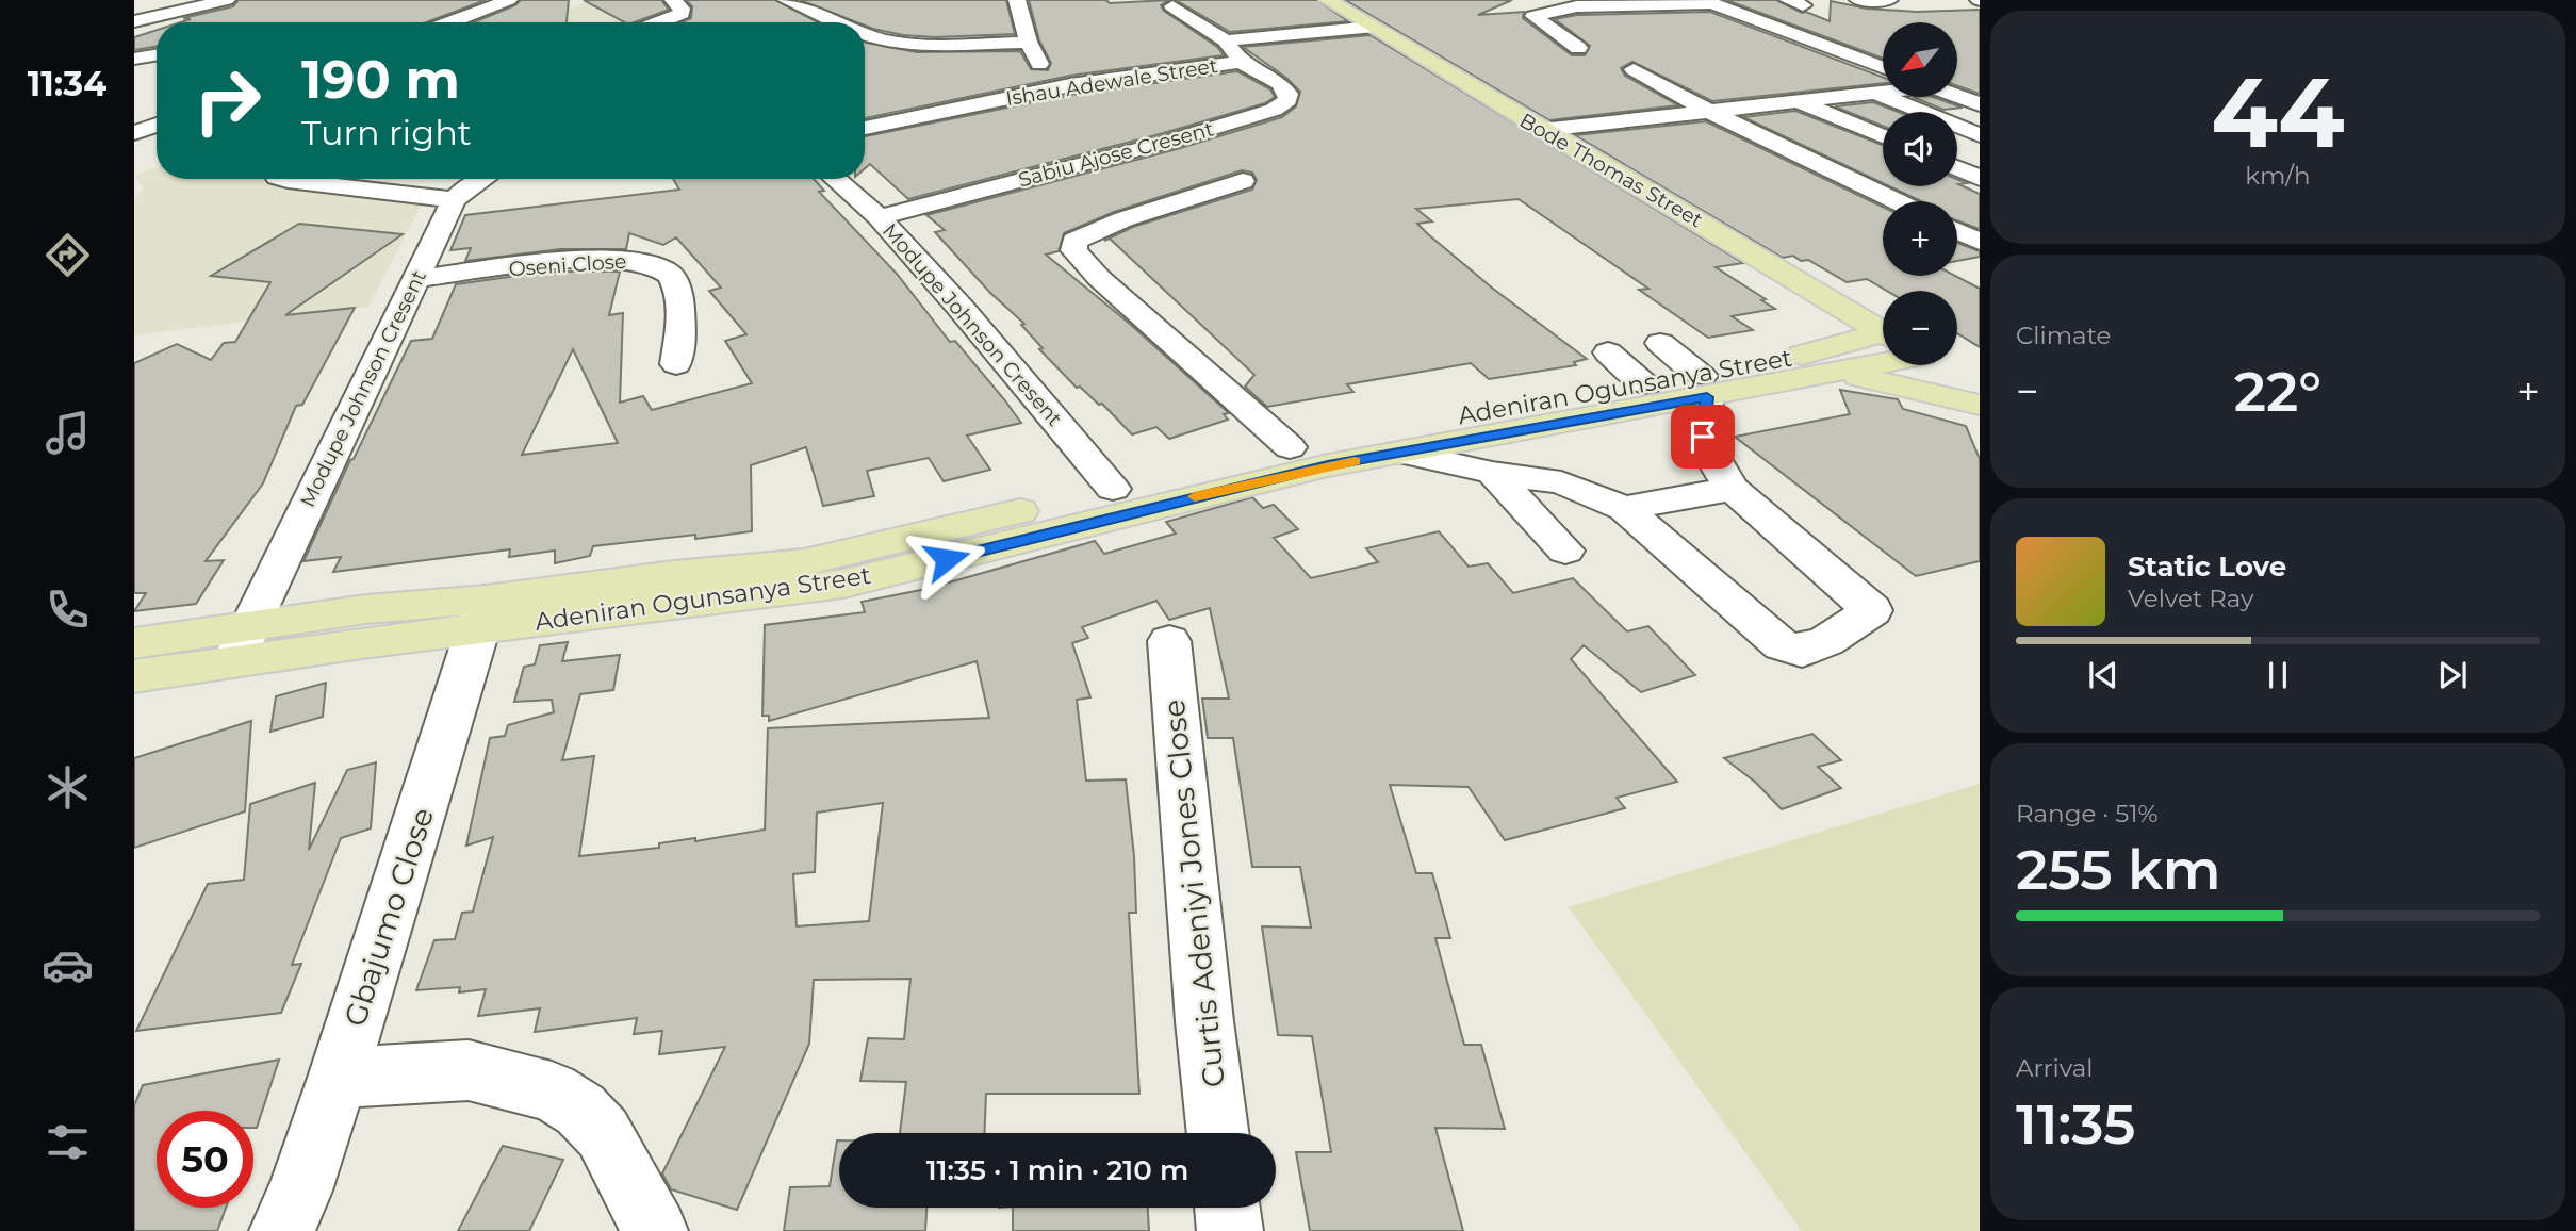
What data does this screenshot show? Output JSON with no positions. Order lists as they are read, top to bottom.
{
  "streets": {
    "main road": ["Bode Thomas Street", "Adeniran Ogunsanya Street"],
    "street": [
      "Ishau Adewale Street",
      "Sabiu Ajose Cresent",
      "Oseni Close",
      "Modupe Johnson Cresent",
      "Curtis Adeniyi Jones Close",
      "Gbajumo Close"
    ]
  },
  "crossings": [
    ["Ishau Adewale Street", "Sabiu Ajose Cresent"],
    ["Ishau Adewale Street", "Bode Thomas Street"],
    ["Sabiu Ajose Cresent", "Modupe Johnson Cresent"],
    ["Oseni Close", "Modupe Johnson Cresent"],
    ["Modupe Johnson Cresent", "Adeniran Ogunsanya Street"],
    ["Adeniran Ogunsanya Street", "Gbajumo Close"]
  ],
  "north": "bottom left",
  "page": {
    "tabs": "11:34",
    "tile": [
      ["44", "km/h"],
      "Climate",
      ["Range · 51%", "255 km"],
      ["Arrival", "11:35"]
    ],
    "map_buttons": ["+", "−"],
    "turn": ["190 m", "Turn right"],
    "heat": ["−", "22°", "+"],
    "song": ["Static Love", "Velvet Ray"],
    "limit": "50",
    "trip": "11:35 · 1 min · 210 m"
  }
}
